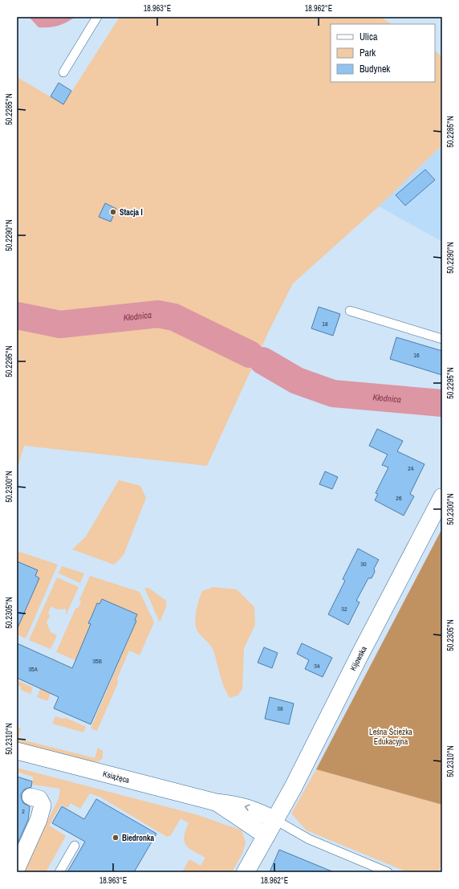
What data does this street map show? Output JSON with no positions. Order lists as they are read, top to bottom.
{
  "streets": {
    "street": ["Kijowska", "Książęca"]
  },
  "water": ["Kłodnica"],
  "parks": ["Leśna Ścieżka Edukacyjna"],
  "places": ["Stacja I", "Biedronka"],
  "house_numbers": [
    "18",
    "16",
    "24",
    "26",
    "30",
    "32",
    "35B",
    "34",
    "35A",
    "38",
    "2"
  ],
  "legend": ["Ulica", "Park", "Budynek"],
  "coordinates": [
    "18.963°E",
    "18.962°E",
    "50.2285°N",
    "50.2290°N",
    "50.2295°N",
    "50.2300°N",
    "50.2305°N",
    "50.2310°N"
  ]
}
